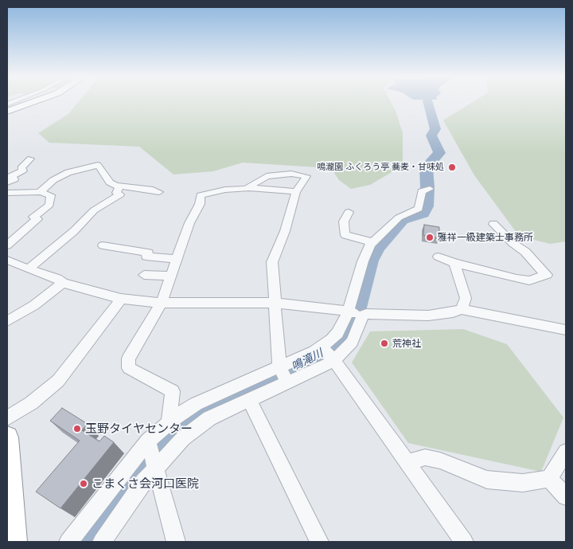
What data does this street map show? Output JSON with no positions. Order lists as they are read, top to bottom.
{
  "water": ["鳴滝川"],
  "places": [
    "鳴瀧園 ふくろう亭 蕎麦・甘味処",
    "雅祥一級建築士事務所",
    "荒神社",
    "玉野タイヤセンター",
    "こまくさ会河口医院"
  ]
}
